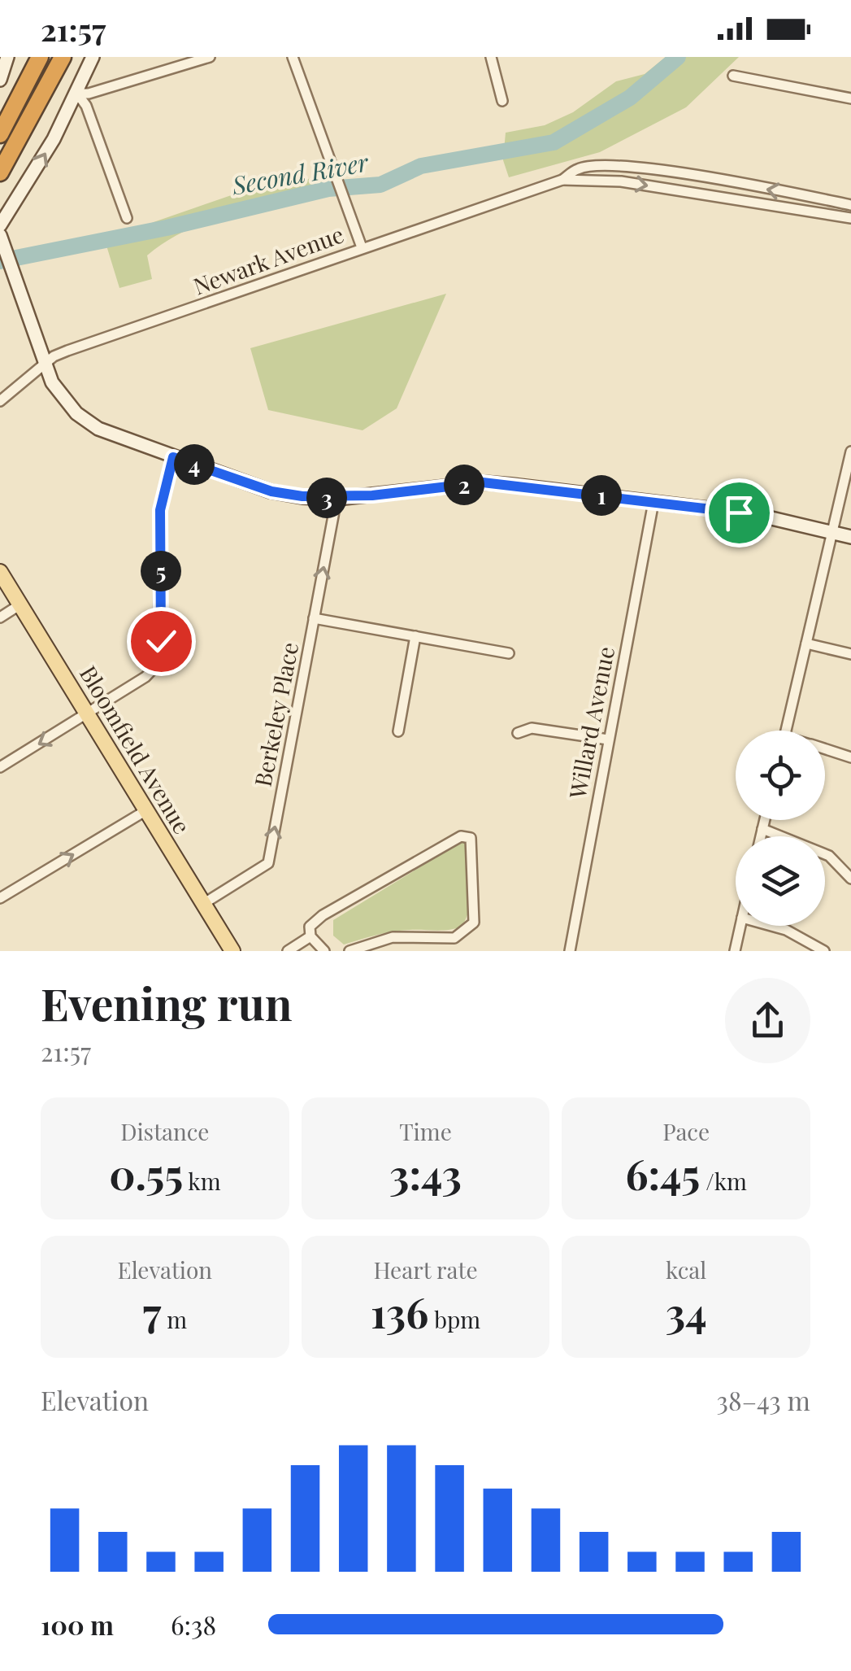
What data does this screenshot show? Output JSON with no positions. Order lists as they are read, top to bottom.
{
  "streets": {
    "main road": ["Bloomfield Avenue"],
    "street": ["Newark Avenue", "Berkeley Place", "Willard Avenue"]
  },
  "crossings": [
    ["Berkeley Place", "Bloomfield Avenue"]
  ],
  "one_way": ["Berkeley Place"],
  "water": ["Second River"],
  "page": {
    "status": "21:57",
    "pins": [
      "4",
      "2",
      "1",
      "3",
      "5"
    ],
    "heading": ["Evening run", "21:57"],
    "stats": [
      ["Distance", "0.55 km"],
      ["Time", "3:43"],
      ["Pace", "6:45 /km"],
      ["Elevation", "7 m"],
      ["Heart rate", "136 bpm"],
      ["kcal", "34"]
    ],
    "chart": ["Elevation", "38–43 m"],
    "list": [
      {
        "name": "100 m",
        "note": "6:38"
      }
    ]
  }
}
